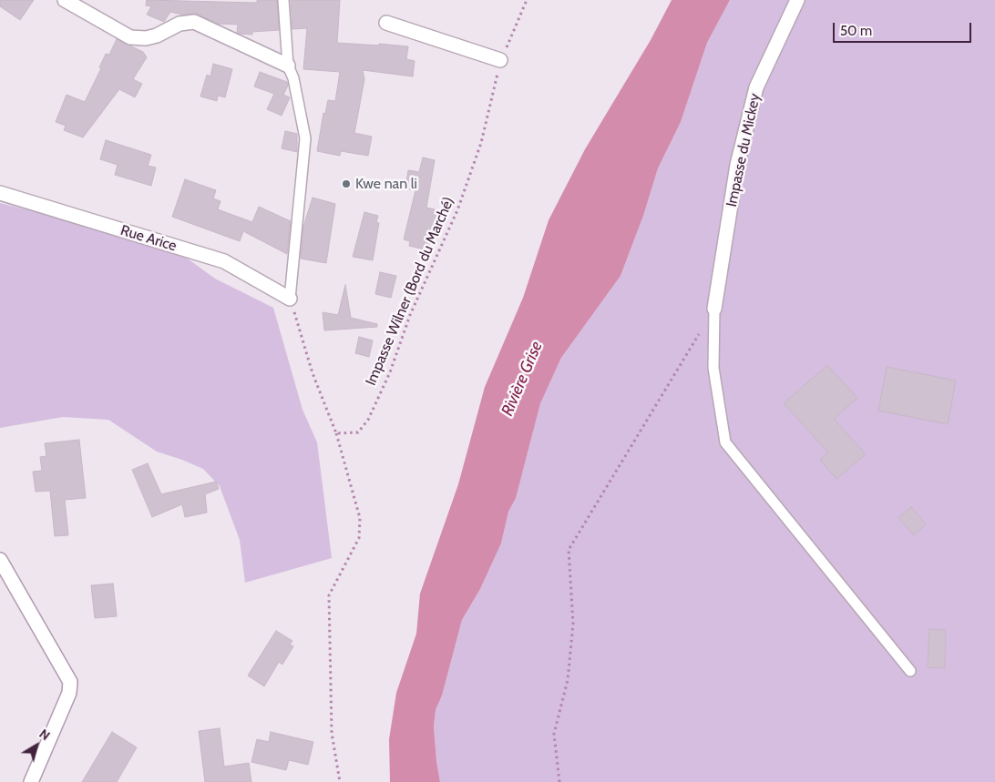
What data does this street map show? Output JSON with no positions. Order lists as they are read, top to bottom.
{
  "streets": {
    "street": ["Impasse du Mickey", "Rue Arice"],
    "path": ["Impasse Wilner (Bord du Marché)"]
  },
  "water": ["Rivière Grise"],
  "places": ["Kwe nan li"],
  "scale_bar": "50 m",
  "north": "top right"
}
